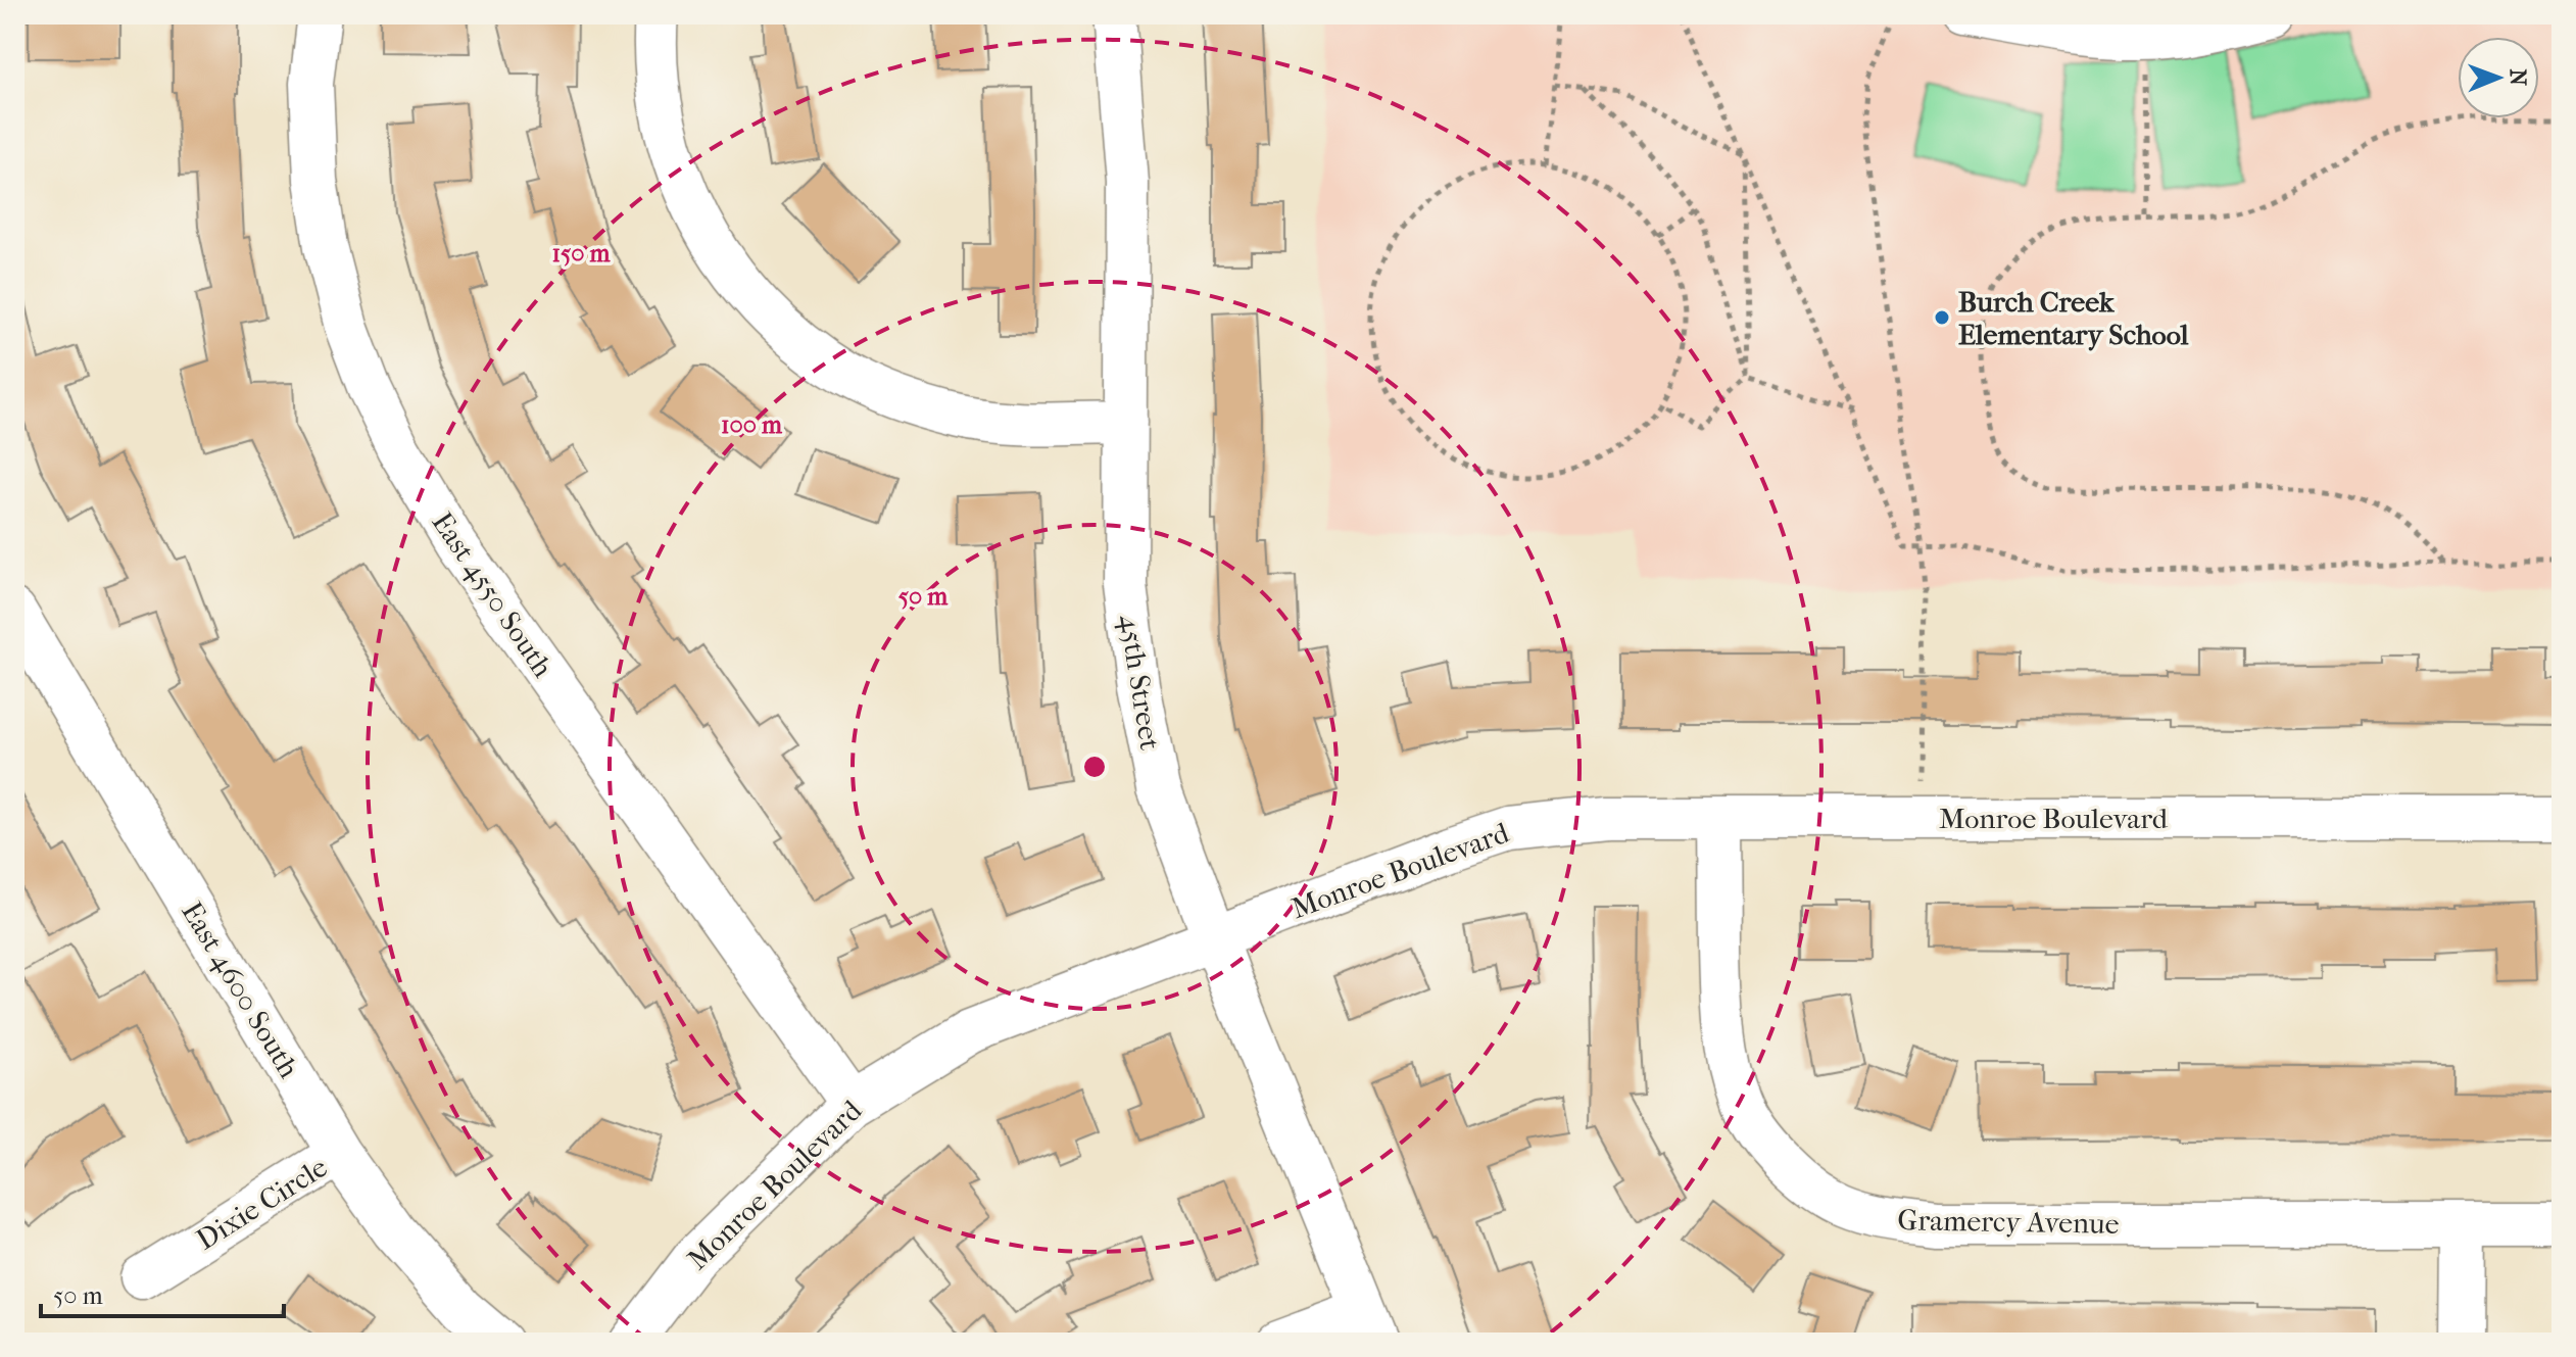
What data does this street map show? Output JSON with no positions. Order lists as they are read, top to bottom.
{
  "streets": {
    "street": [
      "East 4550 South",
      "45th Street",
      "Monroe Boulevard",
      "East 4600 South",
      "Dixie Circle",
      "Gramercy Avenue"
    ]
  },
  "crossings": [
    ["East 4550 South", "Monroe Boulevard"],
    ["45th Street", "Monroe Boulevard"],
    ["Monroe Boulevard", "Gramercy Avenue"],
    ["East 4600 South", "Dixie Circle"]
  ],
  "places": ["Burch Creek Elementary School"],
  "scale_bar": "50 m",
  "north": "right",
  "rings": ["150 m", "100 m", "50 m"]
}
